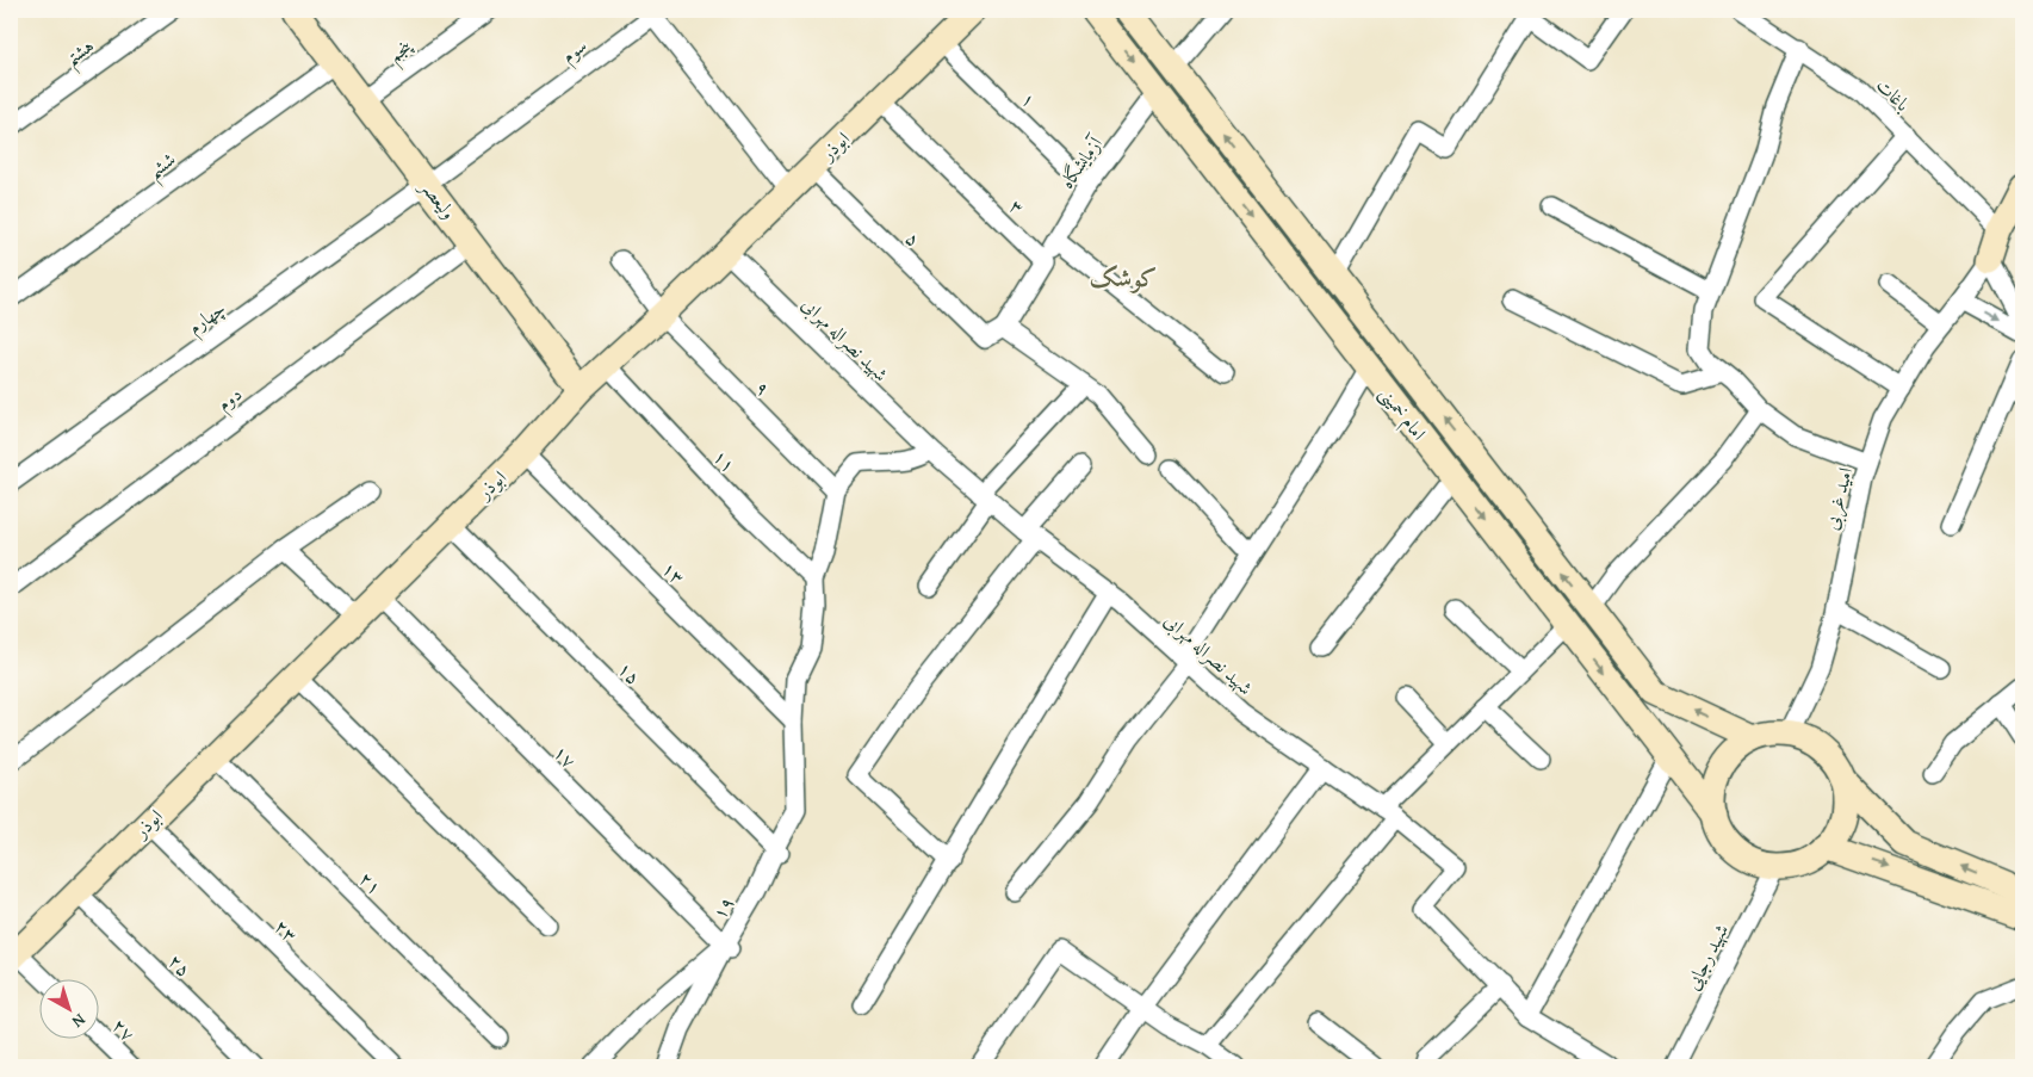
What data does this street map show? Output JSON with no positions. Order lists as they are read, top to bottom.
{
  "streets": {
    "main road": ["ابوذر", "ولیعصر", "امام خمینی"],
    "street": [
      "پنجم",
      "سوم",
      "هشتم",
      "باغات",
      "۱",
      "آزمایشگاه",
      "ششم",
      "۳",
      "۵",
      "چهارم",
      "شهید نصراله مهرابی",
      "۹",
      "دوم",
      "۱۱",
      "امید غربی",
      "۱۳",
      "۱۵",
      "۱۷",
      "۲۱",
      "۱۹",
      "۲۳",
      "شهید رجایی",
      "۲۵",
      "۲۷"
    ]
  },
  "crossings": [
    ["پنجم", "ولیعصر"],
    ["سوم", "ابوذر"],
    ["سوم", "ولیعصر"],
    ["سوم", "چهارم"],
    ["۱", "ابوذر"],
    ["۱", "آزمایشگاه"],
    ["ابوذر", "ولیعصر"],
    ["ابوذر", "۳"],
    ["ابوذر", "۵"],
    ["ابوذر", "شهید نصراله مهرابی"],
    ["ابوذر", "۹"],
    ["ابوذر", "۱۱"],
    ["ابوذر", "۱۳"],
    ["ابوذر", "۱۵"],
    ["ابوذر", "۱۷"],
    ["ابوذر", "۲۱"],
    ["ابوذر", "۲۳"],
    ["ابوذر", "۲۵"],
    ["آزمایشگاه", "۳"],
    ["آزمایشگاه", "امام خمینی"],
    ["ششم", "ولیعصر"],
    ["ولیعصر", "چهارم"],
    ["ولیعصر", "دوم"],
    ["امام خمینی", "امید غربی"],
    ["امام خمینی", "شهید رجایی"],
    ["۱۱", "۱۹"],
    ["امید غربی", "شهید رجایی"],
    ["۱۳", "۱۹"],
    ["۱۵", "۱۹"],
    ["۱۷", "۱۹"]
  ],
  "districts": ["کوشک"],
  "north": "bottom right"
}
